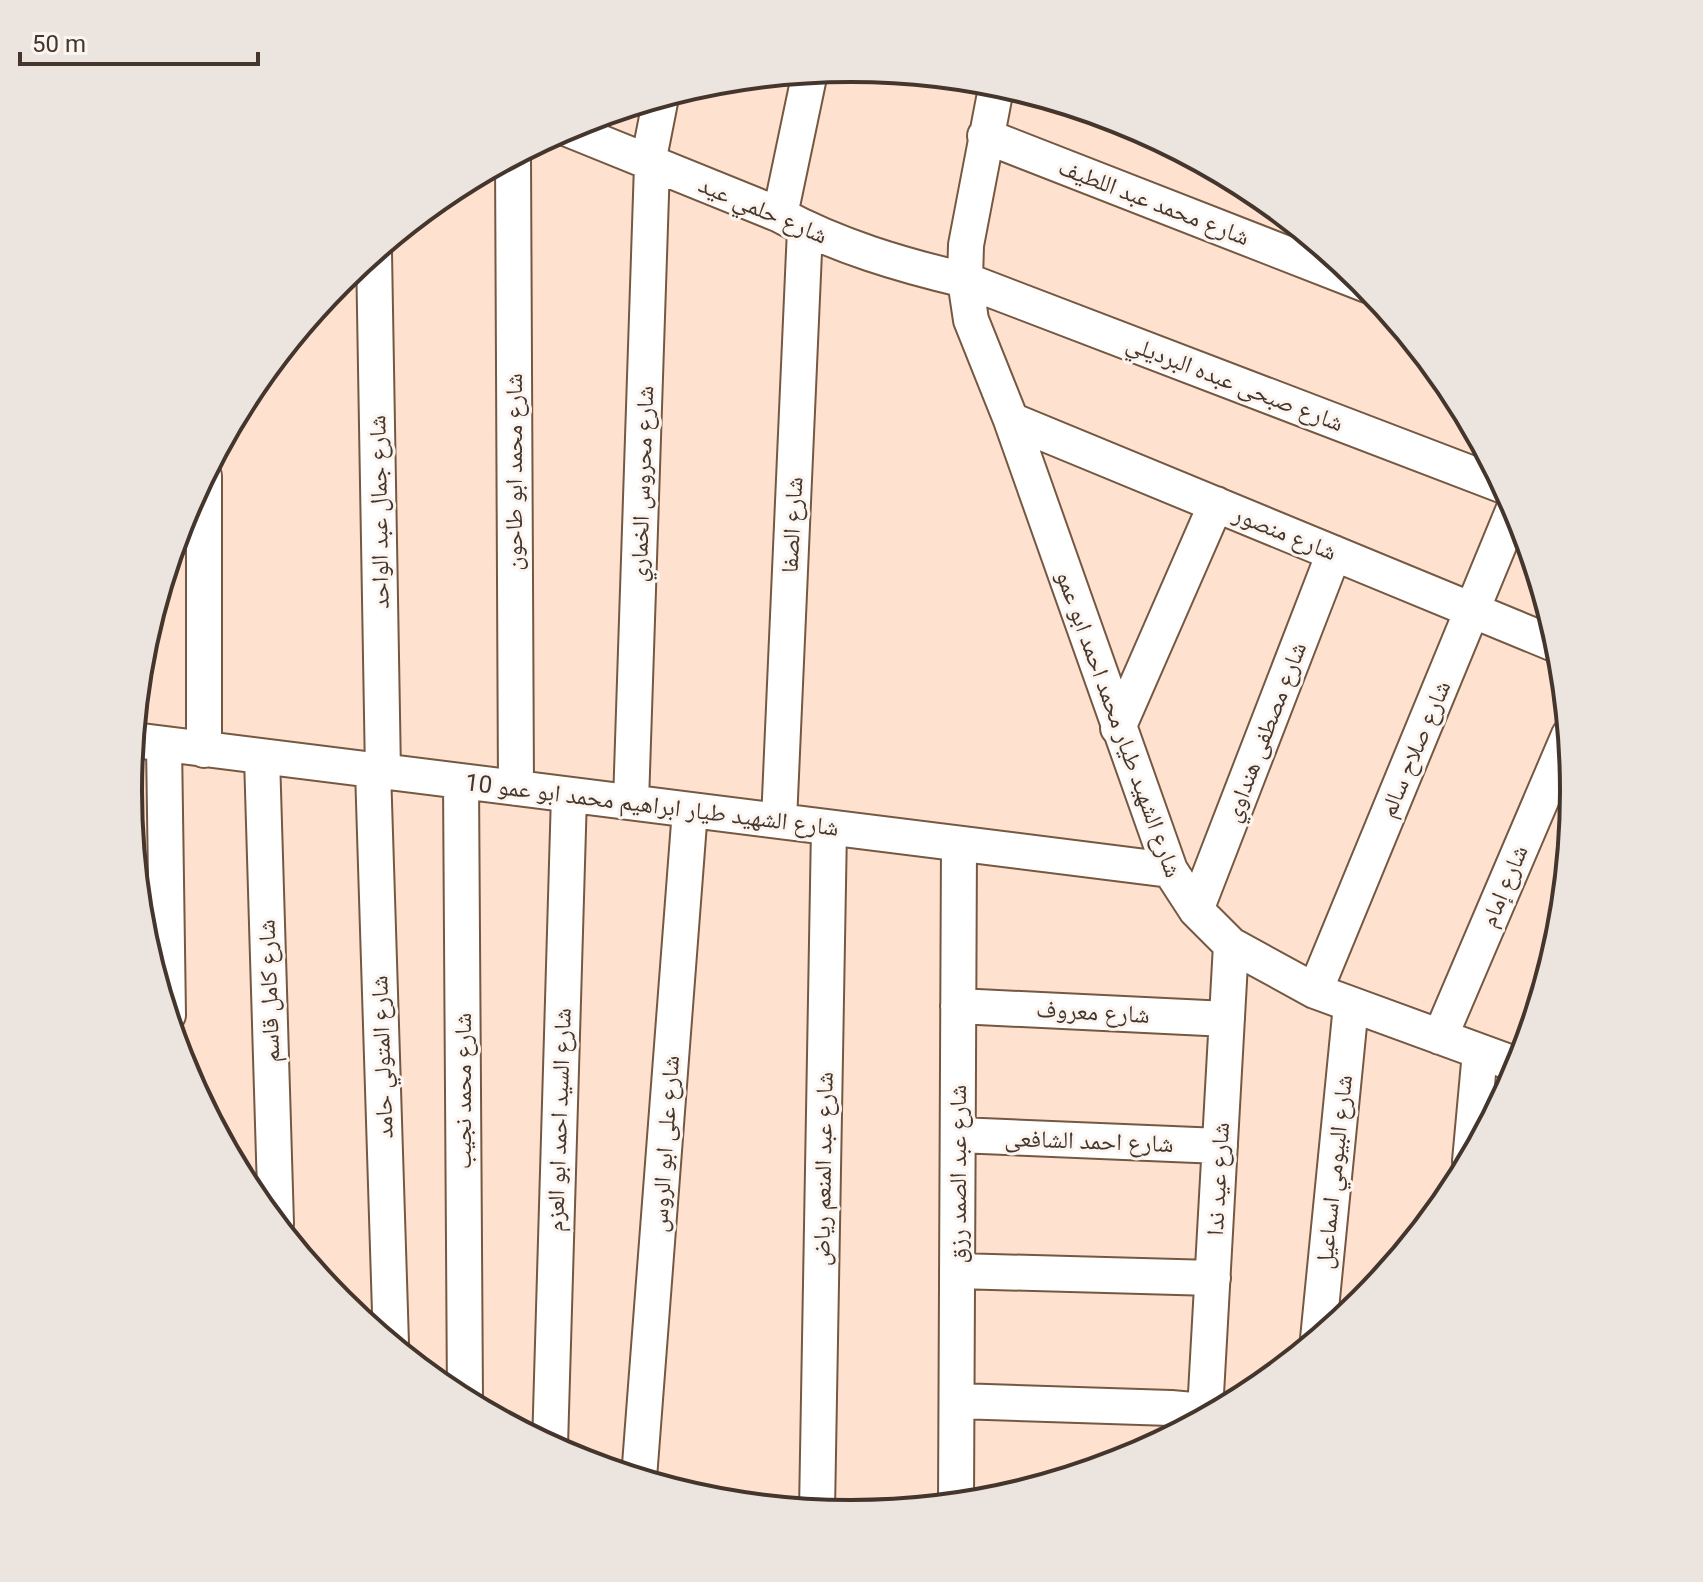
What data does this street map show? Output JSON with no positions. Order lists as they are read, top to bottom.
{
  "streets": {
    "street": [
      "شارع محمد عبد اللطيف",
      "شارع حلمي عيد",
      "شارع صبحى عبده البرديلي",
      "شارع محمد ابو طاحون",
      "شارع محروس الخماري",
      "شارع جمال عبد الواحد",
      "شارع الصفا",
      "شارع منصور",
      "شارع الشهيد طيار محمد احمد ابو عمو",
      "شارع مصطفى هنداوي",
      "شارع صلاح سالم",
      "شارع الشهيد طيار ابراهيم محمد ابو عمو 10",
      "شارع إمام",
      "شارع كامل قاسم",
      "شارع معروف",
      "شارع المتولي حامد",
      "شارع محمد نجيب",
      "شارع السيد احمد ابو العزم",
      "شارع احمد الشافعى",
      "شارع على ابو الروس",
      "شارع عبد المنعم رياض",
      "شارع البيومي اسماعيل",
      "شارع عبد الصمد رزق",
      "شارع عيد ندا"
    ]
  },
  "crossings": [
    ["شارع محمد عبد اللطيف", "شارع الشهيد طيار محمد احمد ابو عمو"],
    ["شارع حلمي عيد", "شارع صبحى عبده البرديلي"],
    ["شارع حلمي عيد", "شارع محروس الخماري"],
    ["شارع حلمي عيد", "شارع الصفا"],
    ["شارع حلمي عيد", "شارع الشهيد طيار محمد احمد ابو عمو"],
    ["شارع صبحى عبده البرديلي", "شارع الشهيد طيار محمد احمد ابو عمو"],
    ["شارع محمد ابو طاحون", "شارع الشهيد طيار ابراهيم محمد ابو عمو 10"],
    ["شارع محروس الخماري", "شارع الشهيد طيار ابراهيم محمد ابو عمو 10"],
    ["شارع جمال عبد الواحد", "شارع الشهيد طيار ابراهيم محمد ابو عمو 10"],
    ["شارع جمال عبد الواحد", "شارع المتولي حامد"],
    ["شارع الصفا", "شارع الشهيد طيار ابراهيم محمد ابو عمو 10"],
    ["شارع منصور", "شارع الشهيد طيار محمد احمد ابو عمو"],
    ["شارع منصور", "شارع مصطفى هنداوي"],
    ["شارع منصور", "شارع صلاح سالم"],
    ["شارع الشهيد طيار محمد احمد ابو عمو", "شارع مصطفى هنداوي"],
    ["شارع الشهيد طيار محمد احمد ابو عمو", "شارع صلاح سالم"],
    ["شارع الشهيد طيار محمد احمد ابو عمو", "شارع الشهيد طيار ابراهيم محمد ابو عمو 10"],
    ["شارع الشهيد طيار محمد احمد ابو عمو", "شارع إمام"],
    ["شارع الشهيد طيار محمد احمد ابو عمو", "شارع البيومي اسماعيل"],
    ["شارع الشهيد طيار محمد احمد ابو عمو", "شارع عيد ندا"],
    ["شارع الشهيد طيار ابراهيم محمد ابو عمو 10", "شارع كامل قاسم"],
    ["شارع الشهيد طيار ابراهيم محمد ابو عمو 10", "شارع المتولي حامد"],
    ["شارع الشهيد طيار ابراهيم محمد ابو عمو 10", "شارع محمد نجيب"],
    ["شارع الشهيد طيار ابراهيم محمد ابو عمو 10", "شارع السيد احمد ابو العزم"],
    ["شارع الشهيد طيار ابراهيم محمد ابو عمو 10", "شارع على ابو الروس"],
    ["شارع الشهيد طيار ابراهيم محمد ابو عمو 10", "شارع عبد المنعم رياض"],
    ["شارع الشهيد طيار ابراهيم محمد ابو عمو 10", "شارع عبد الصمد رزق"],
    ["شارع معروف", "شارع عبد الصمد رزق"],
    ["شارع معروف", "شارع عيد ندا"],
    ["شارع احمد الشافعى", "شارع عبد الصمد رزق"],
    ["شارع احمد الشافعى", "شارع عيد ندا"]
  ],
  "scale_bar": "50 m"
}
